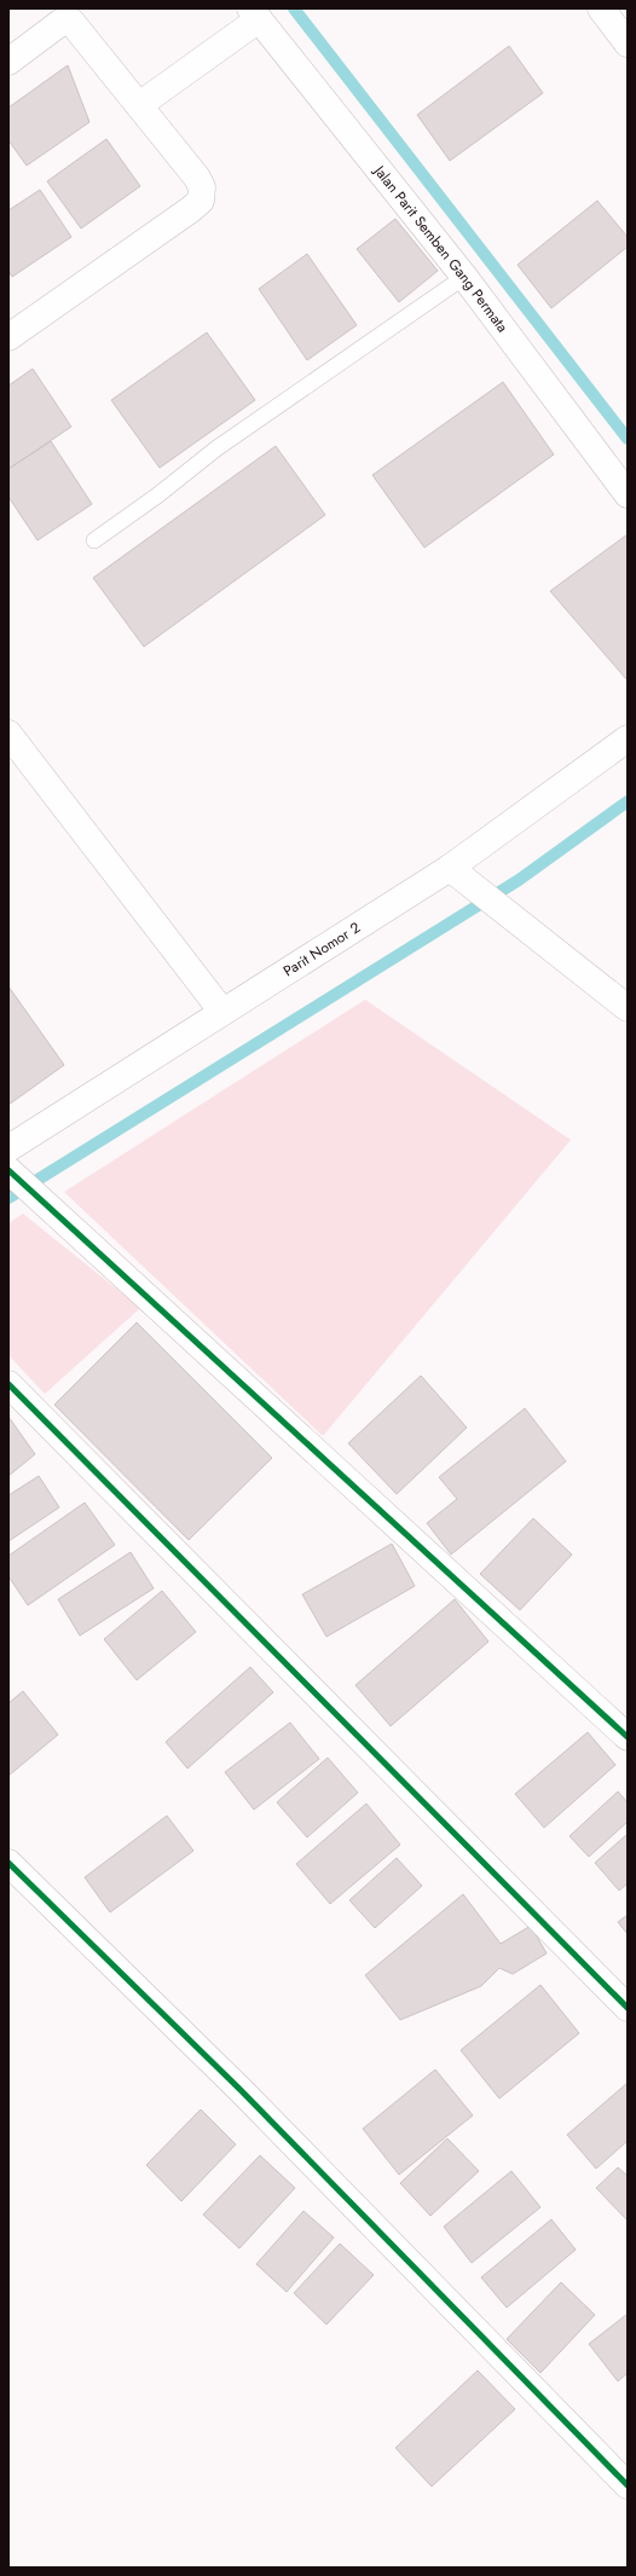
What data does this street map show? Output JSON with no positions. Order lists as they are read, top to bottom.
{
  "streets": {
    "street": ["Jalan Parit Semben Gang Permata", "Parit Nomor 2"]
  }
}
